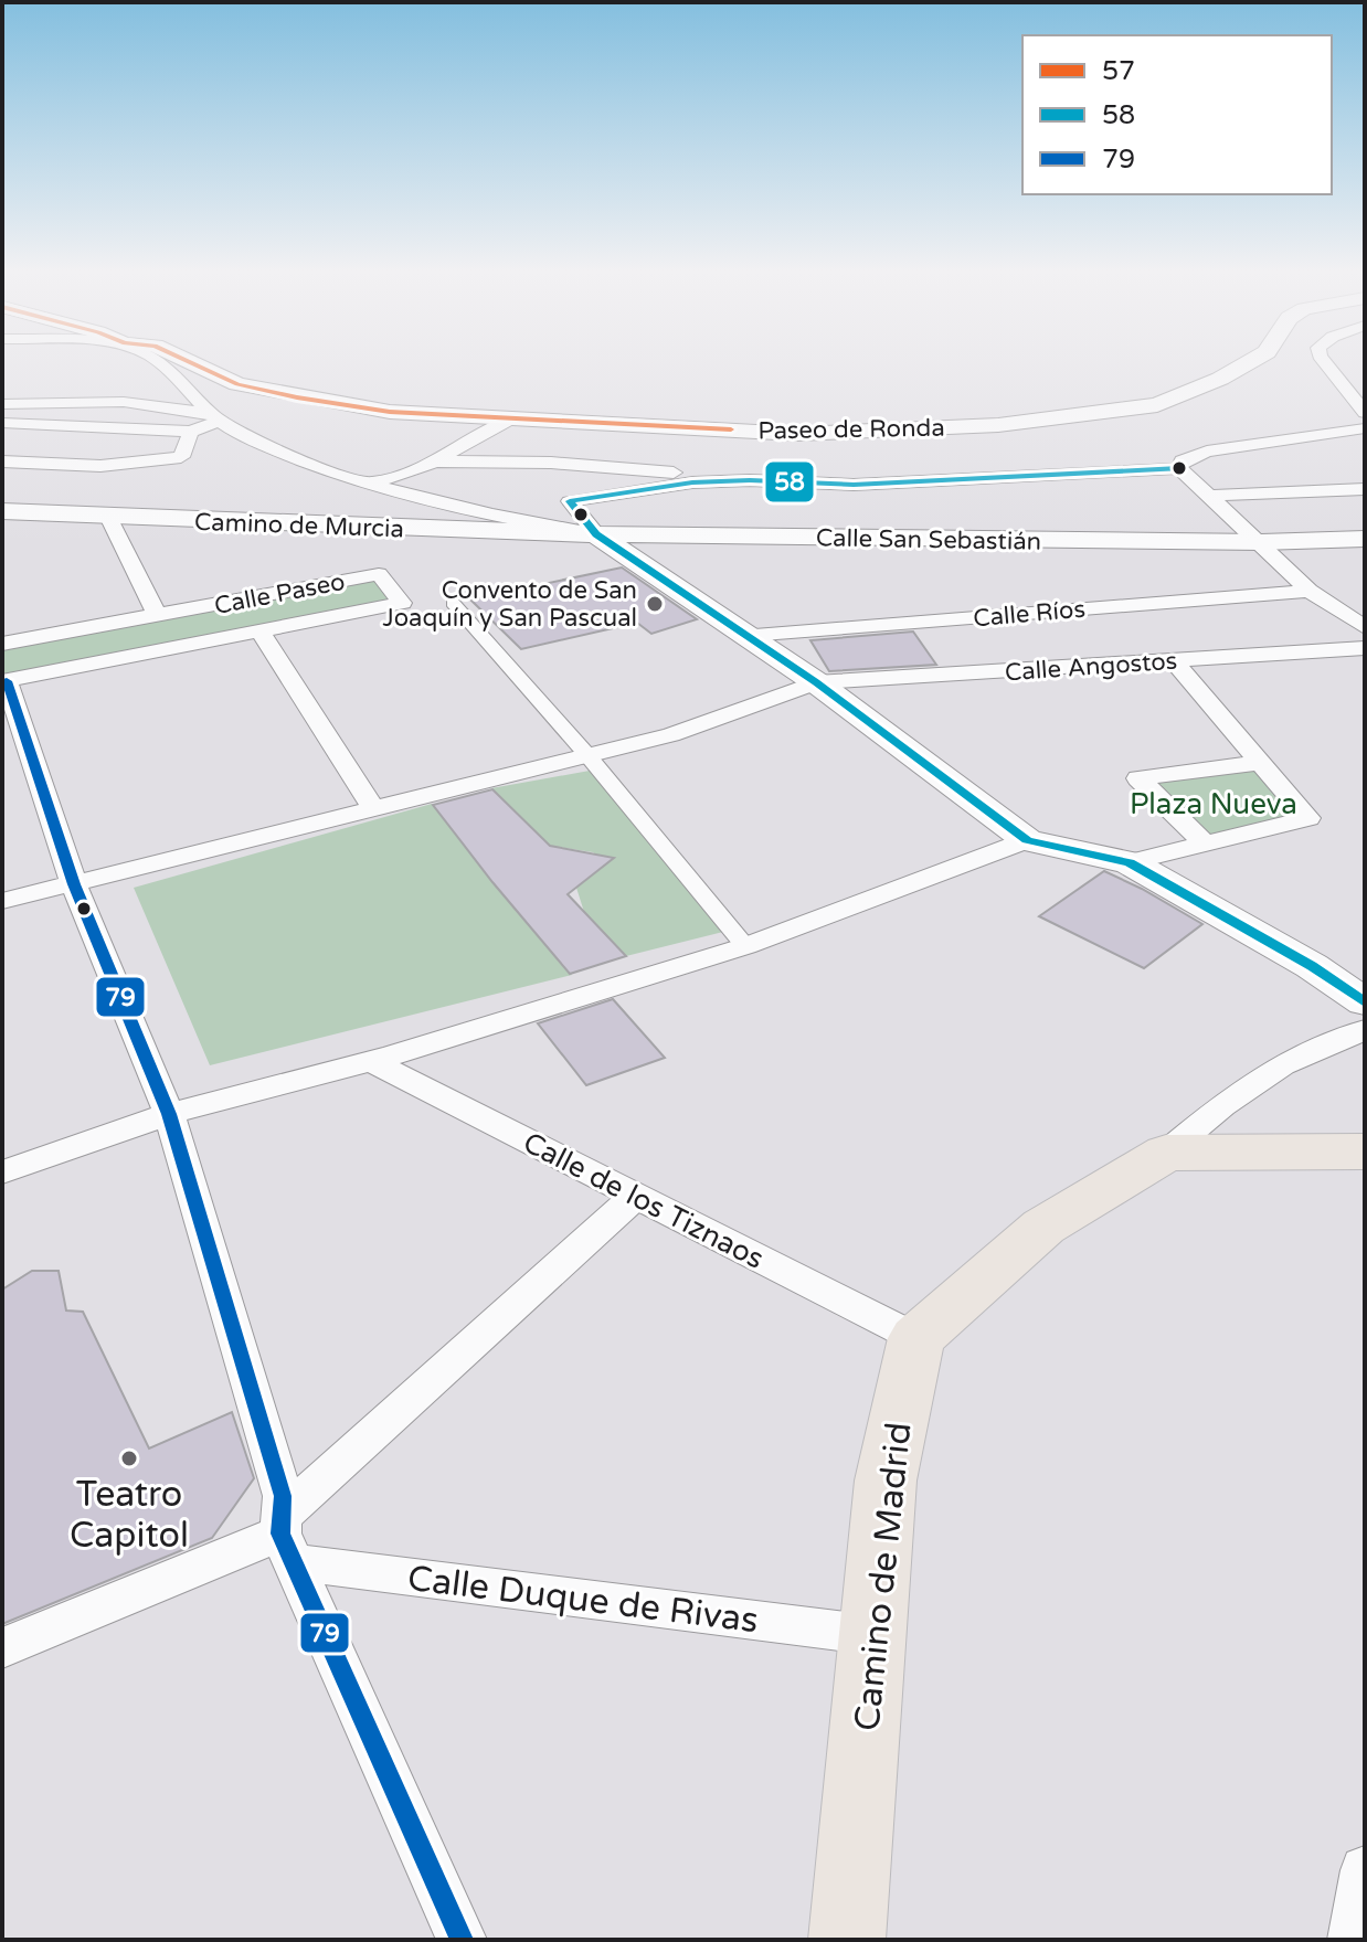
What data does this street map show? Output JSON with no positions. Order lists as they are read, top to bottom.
{
  "streets": {
    "main road": [
      "Paseo de Ronda",
      "Camino de Murcia",
      "Calle San Sebastián",
      "Camino de Madrid"
    ],
    "street": [
      "Calle Paseo",
      "Calle Ríos",
      "Calle Angostos",
      "Calle de los Tiznaos",
      "Calle Duque de Rivas"
    ]
  },
  "crossings": [
    ["Camino de Murcia", "Calle San Sebastián"],
    ["Calle de los Tiznaos", "Camino de Madrid"],
    ["Camino de Madrid", "Calle Duque de Rivas"]
  ],
  "parks": ["Plaza Nueva"],
  "places": ["Convento de San Joaquín y San Pascual", "Teatro Capitol"],
  "lines": ["transit line 57", "transit line 58", "transit line 79"],
  "legend": ["57", "58", "79"]
}
